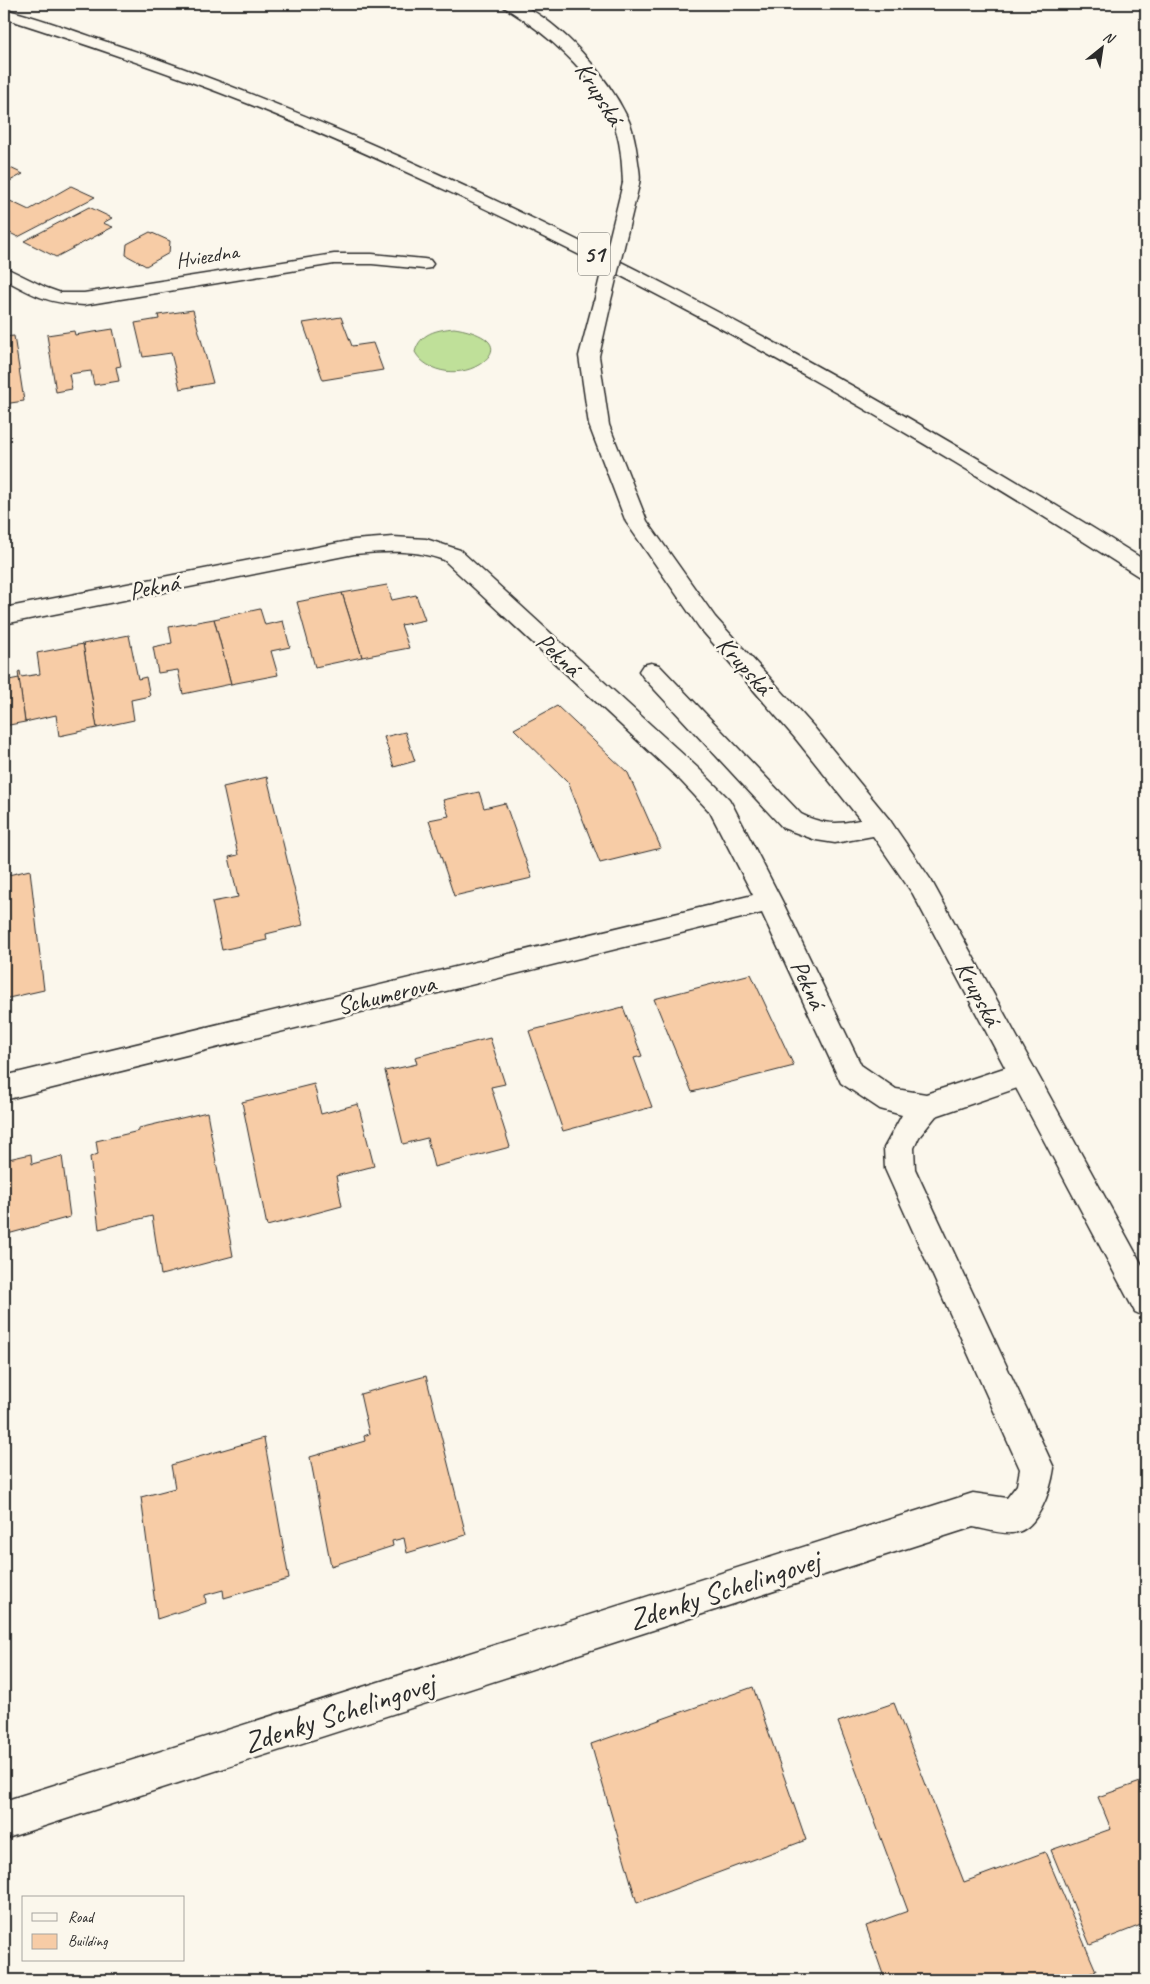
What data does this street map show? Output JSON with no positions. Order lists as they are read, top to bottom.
{
  "streets": {
    "street": [
      "Krupská",
      "51",
      "Hviezdna",
      "Pekná",
      "Schumerova",
      "Zdenky Schelingovej"
    ]
  },
  "crossings": [
    ["Pekná", "Schumerova"],
    ["Pekná", "Zdenky Schelingovej"]
  ],
  "legend": ["Road", "Building"],
  "north": "top right"
}
